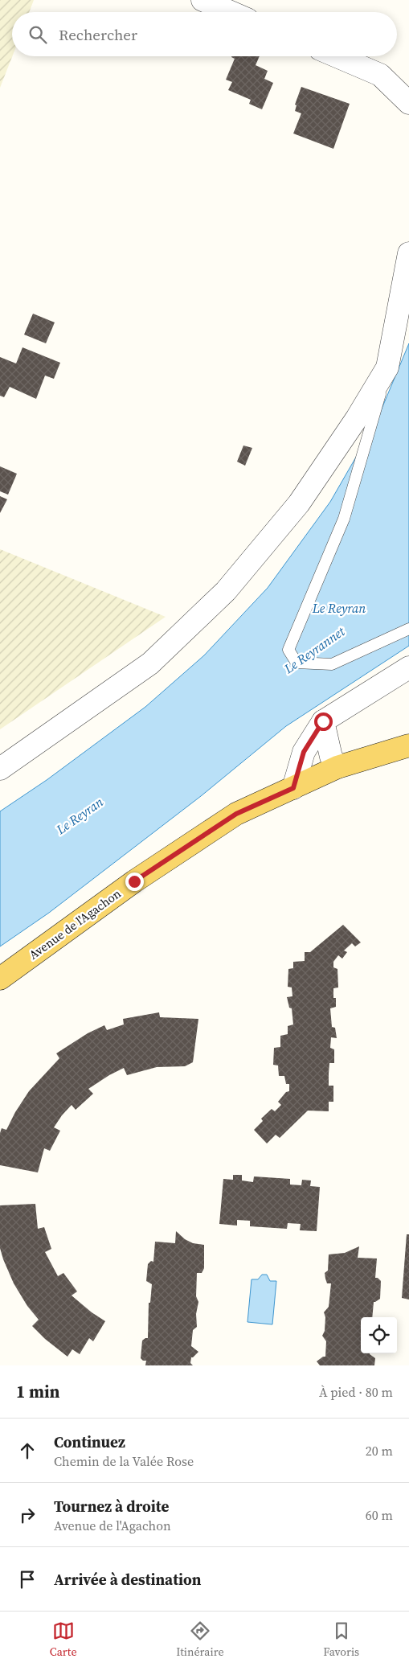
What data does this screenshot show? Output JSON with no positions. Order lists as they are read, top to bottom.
{
  "streets": {
    "main road": ["Avenue de l'Agachon"]
  },
  "water": ["Le Reyran", "Le Reyrannet"],
  "page": {
    "search": "Rechercher",
    "heading": ["1 min", "À pied · 80 m"],
    "list": [
      ["Continuez", "Chemin de la Valée Rose", "20 m"],
      ["Tournez à droite", "Avenue de l'Agachon", "60 m"],
      "Arrivée à destination"
    ],
    "nav": ["Carte", "Itinéraire", "Favoris"]
  }
}
